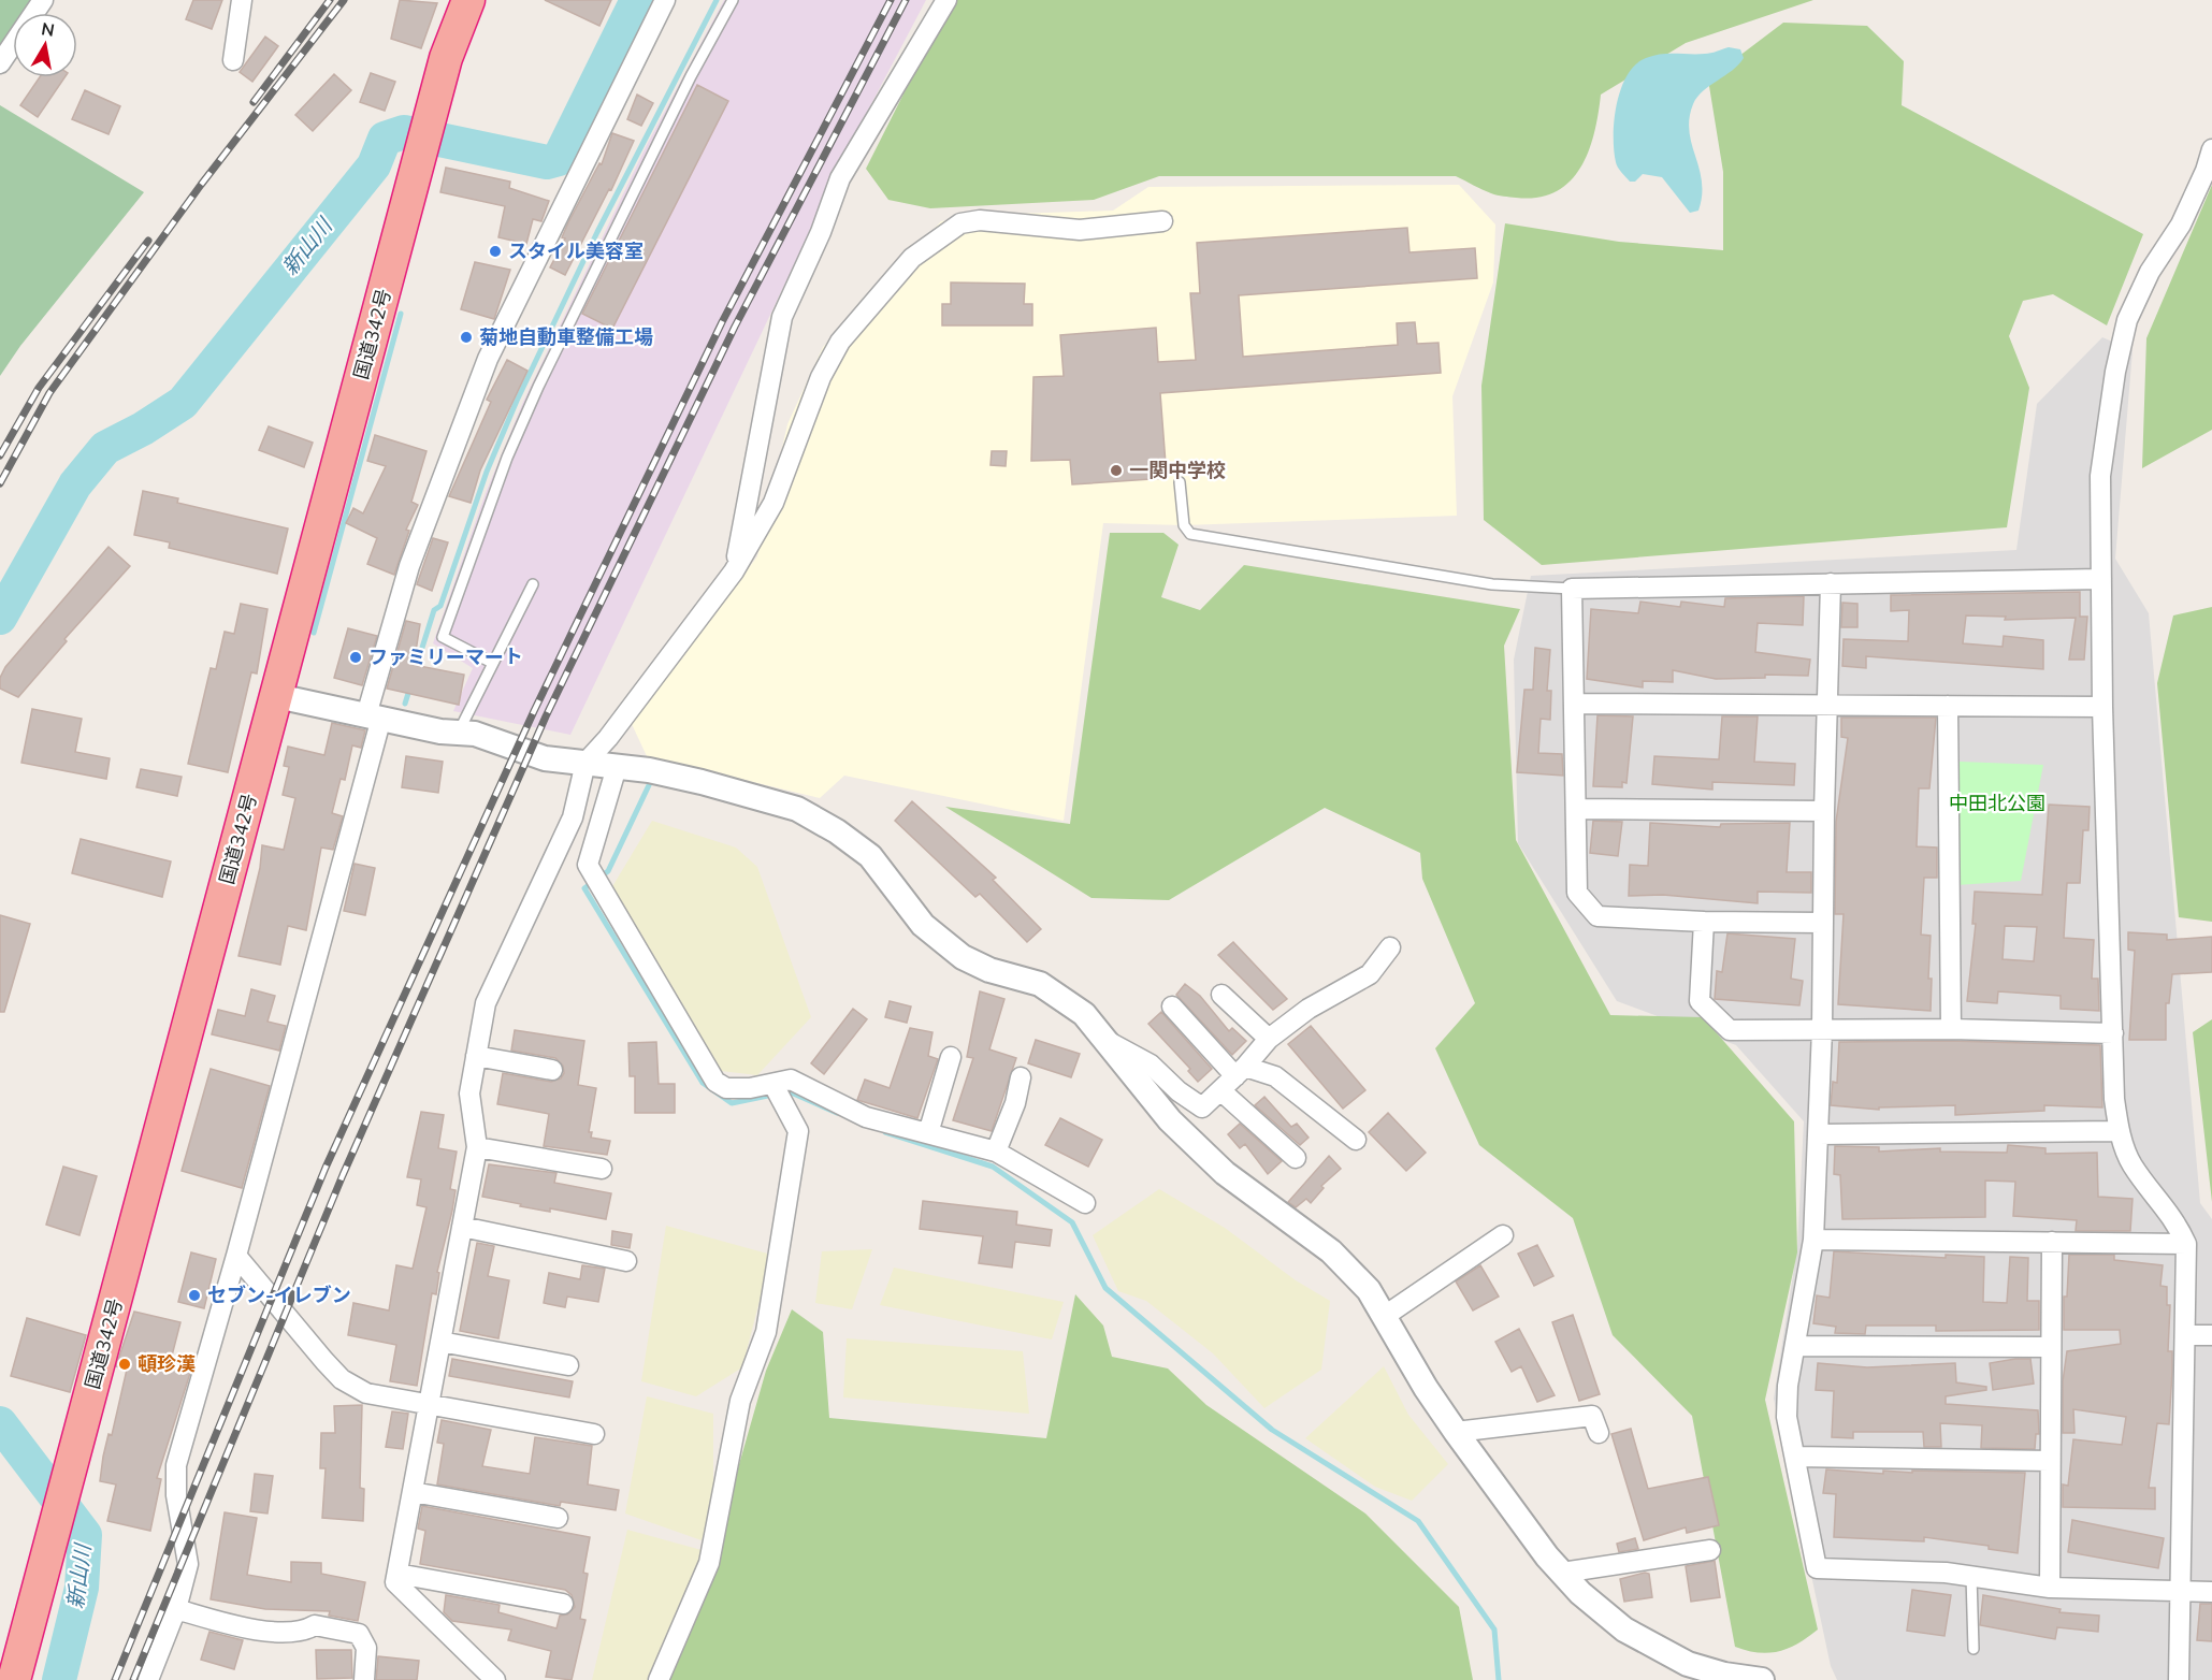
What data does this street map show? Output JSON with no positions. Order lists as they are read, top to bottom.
{
  "streets": {
    "highway": ["国道342号"]
  },
  "water": ["新山川"],
  "parks": ["中田北公園"],
  "places": [
    "スタイル美容室",
    "菊地自動車整備工場",
    "一関中学校",
    "ファミリーマート",
    "セブン-イレブン",
    "頓珍漢"
  ],
  "north": "top"
}
